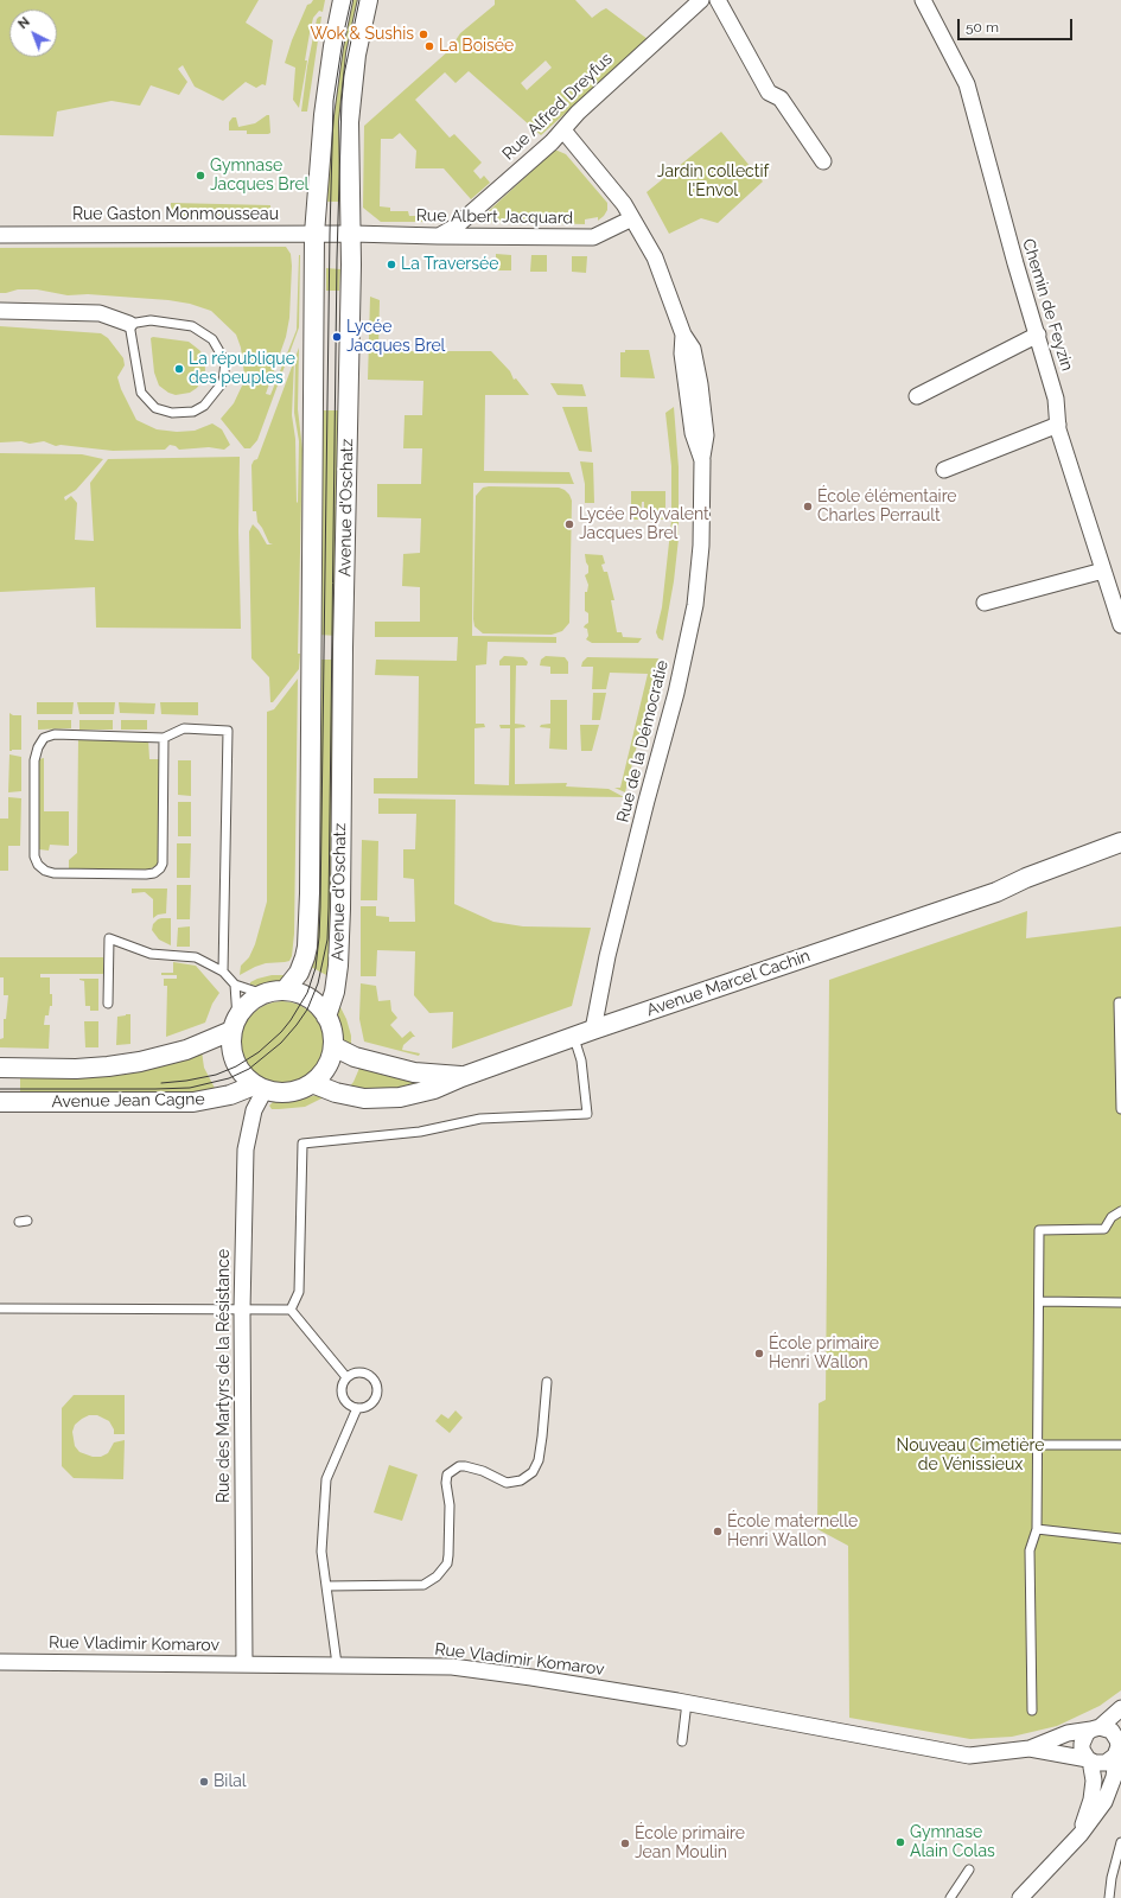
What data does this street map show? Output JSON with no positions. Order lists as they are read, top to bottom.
{
  "streets": {
    "street": [
      "Rue Alfred Dreyfus",
      "Rue Gaston Monmousseau",
      "Rue Albert Jacquard",
      "Chemin de Feyzin",
      "Avenue d'Oschatz",
      "Rue de la Démocratie",
      "Avenue Marcel Cachin",
      "Avenue Jean Cagne",
      "Rue des Martyrs de la Résistance",
      "Rue Vladimir Komarov"
    ]
  },
  "crossings": [
    ["Rue Alfred Dreyfus", "Rue Albert Jacquard"],
    ["Rue Alfred Dreyfus", "Rue de la Démocratie"],
    ["Rue Gaston Monmousseau", "Rue Albert Jacquard"],
    ["Rue Gaston Monmousseau", "Avenue d'Oschatz"],
    ["Rue Albert Jacquard", "Avenue d'Oschatz"],
    ["Rue Albert Jacquard", "Rue de la Démocratie"],
    ["Avenue d'Oschatz", "Avenue Marcel Cachin"],
    ["Avenue d'Oschatz", "Avenue Jean Cagne"],
    ["Avenue d'Oschatz", "Rue des Martyrs de la Résistance"],
    ["Rue de la Démocratie", "Avenue Marcel Cachin"],
    ["Avenue Marcel Cachin", "Avenue Jean Cagne"],
    ["Avenue Marcel Cachin", "Rue des Martyrs de la Résistance"],
    ["Avenue Jean Cagne", "Rue des Martyrs de la Résistance"],
    ["Rue des Martyrs de la Résistance", "Rue Vladimir Komarov"]
  ],
  "parks": ["Jardin collectif l'Envol", "Nouveau Cimetière de Vénissieux"],
  "places": [
    "Wok & Sushis",
    "La Boisée",
    "Gymnase Jacques Brel",
    "La Traversée",
    "Lycée Jacques Brel",
    "La république des peuples",
    "École élémentaire Charles Perrault",
    "Lycée Polyvalent Jacques Brel",
    "École primaire Henri Wallon",
    "École maternelle Henri Wallon",
    "Bilal",
    "Gymnase Alain Colas",
    "École primaire Jean Moulin"
  ],
  "scale_bar": "50 m",
  "north": "top left"
}
